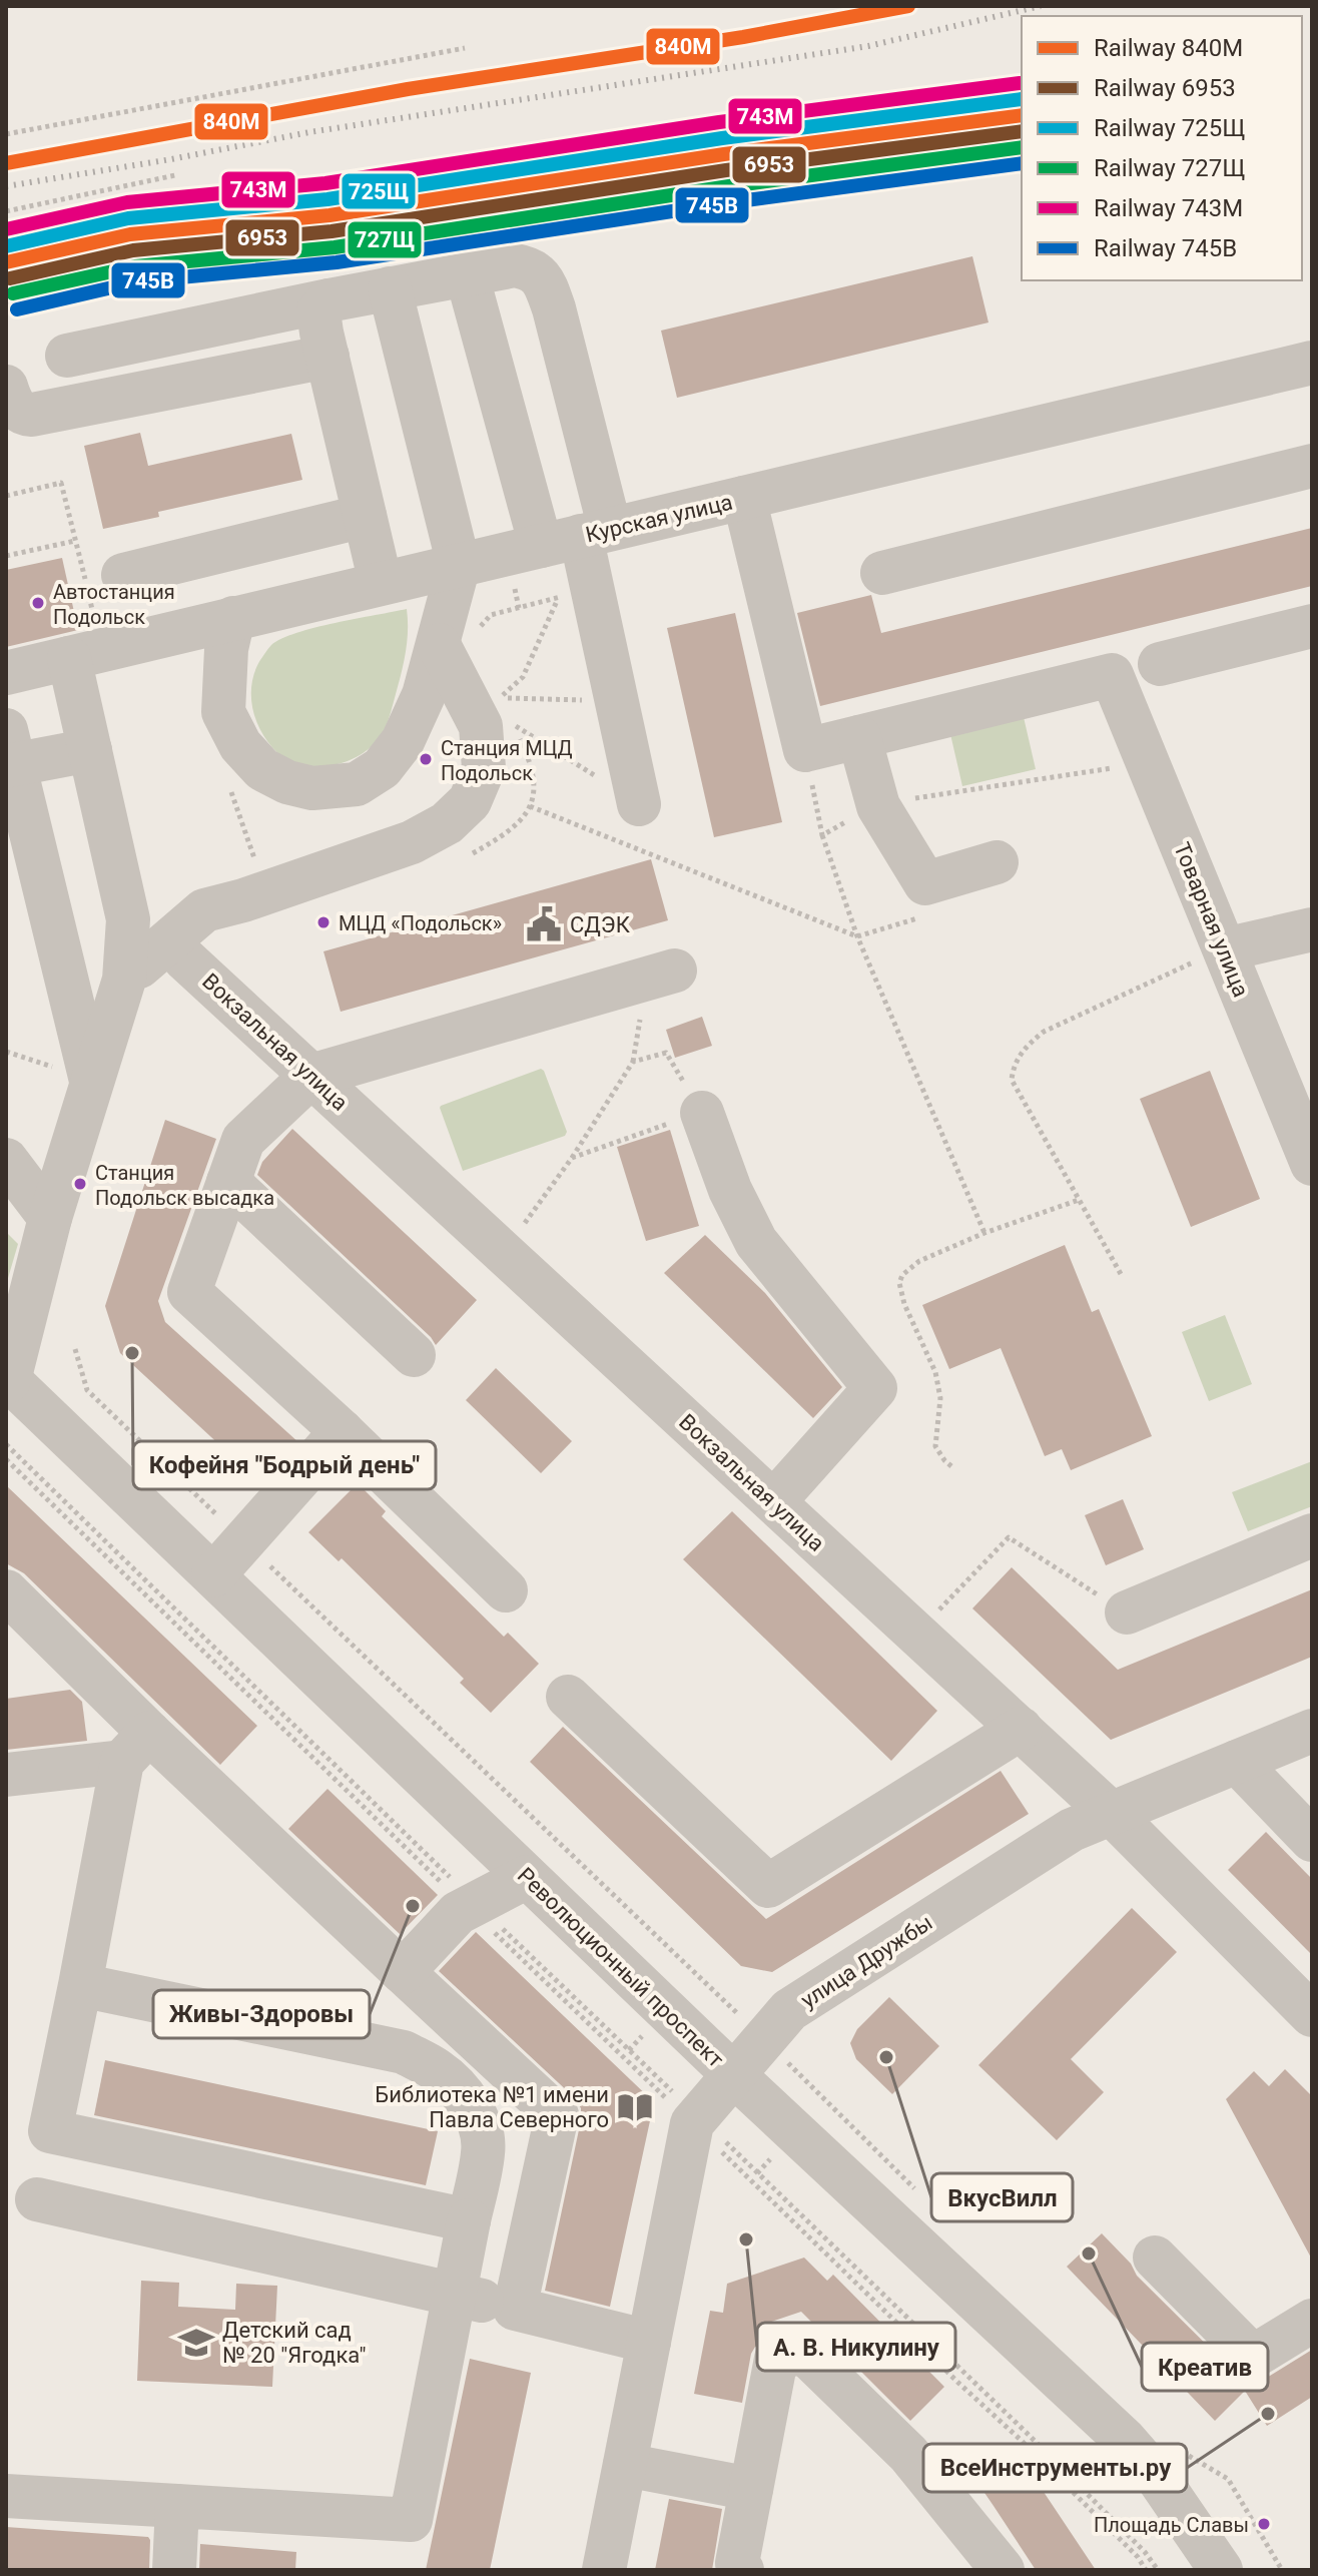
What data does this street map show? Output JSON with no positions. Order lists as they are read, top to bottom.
{
  "streets": {
    "street": [
      "Курская улица",
      "Товарная улица",
      "Вокзальная улица",
      "улица Дружбы",
      "Революционный проспект"
    ]
  },
  "crossings": [
    ["Вокзальная улица", "улица Дружбы"],
    ["улица Дружбы", "Революционный проспект"]
  ],
  "places": {
    "other": [
      "Автостанция Подольск",
      "Станция МЦД Подольск",
      "МЦД «Подольск»",
      "Станция Подольск высадка",
      "Кофейня \"Бодрый день\"",
      "Живы-Здоровы",
      "ВкусВилл",
      "А. В. Никулину",
      "Креатив",
      "ВсеИнструменты.ру",
      "Площадь Славы"
    ],
    "public building": ["СДЭК"],
    "library": ["Библиотека №1 имени Павла Северного"],
    "school or university": ["Детский сад № 20 \"Ягодка\""]
  },
  "lines": [
    "rail line 840М",
    "rail line 743М",
    "rail line 725Щ",
    "rail line 6953",
    "rail line 727Щ",
    "rail line 745В"
  ],
  "legend": [
    "Railway 840М",
    "Railway 6953",
    "Railway 725Щ",
    "Railway 727Щ",
    "Railway 743М",
    "Railway 745В"
  ]
}
